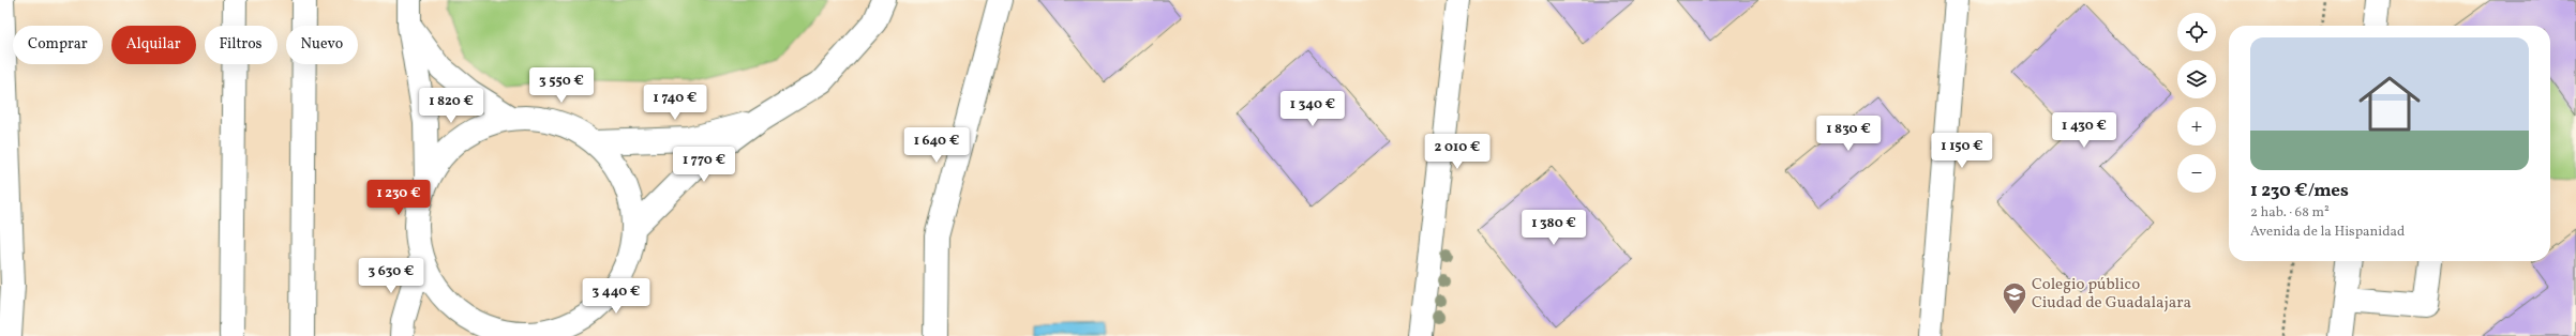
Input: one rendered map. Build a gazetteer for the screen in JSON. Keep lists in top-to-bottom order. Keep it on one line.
{"places":{"school or university":["Colegio público Ciudad de Guadalajara"]},"page":{"map_buttons":["+","−"],"chip":["Comprar","Alquilar","Filtros","Nuevo"],"list":[{"name":"1 230 €/mes","note":"2 hab. · 68 m² · Avenida de la Hispanidad"}],"price":["3 550 €","1 740 €","1 820 €","1 340 €","1 430 €","1 830 €","1 640 €","1 150 €","2 010 €","1 770 €","1 230 €","1 380 €","3 630 €","3 440 €"]}}
